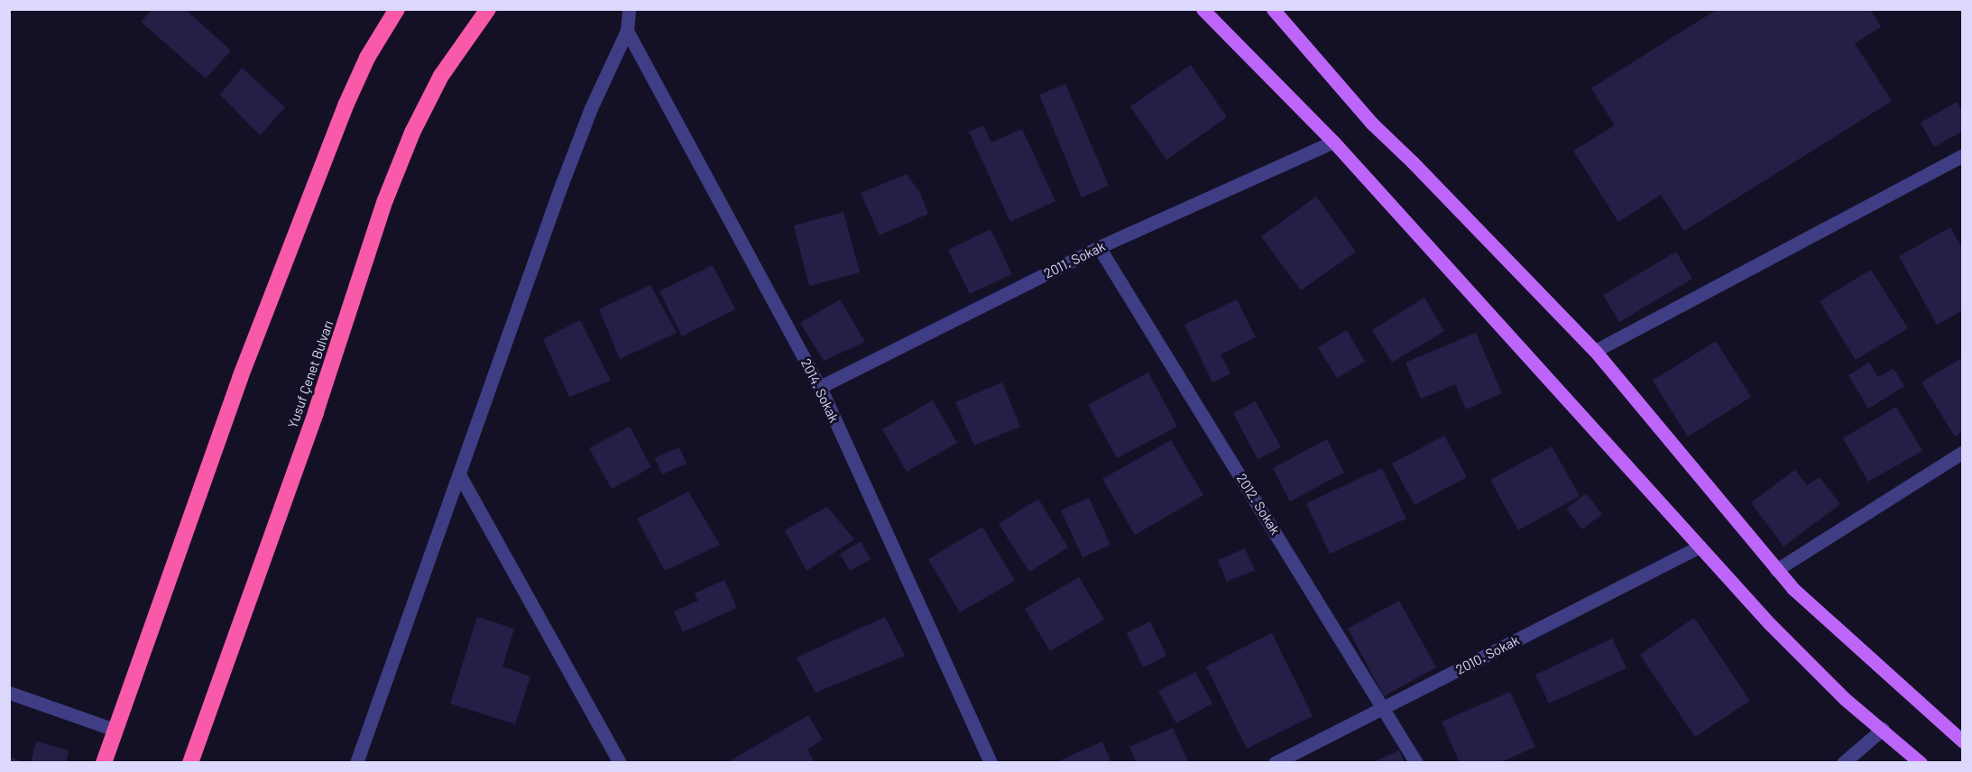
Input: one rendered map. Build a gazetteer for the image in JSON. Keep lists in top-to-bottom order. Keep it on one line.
{"streets":{"highway":["Yusuf Çenet Bulvarı"],"street":["2011. Sokak","2014. Sokak","2012. Sokak","2010. Sokak"]},"crossings":[["2011. Sokak","2014. Sokak"],["2011. Sokak","2012. Sokak"],["2012. Sokak","2010. Sokak"]]}
